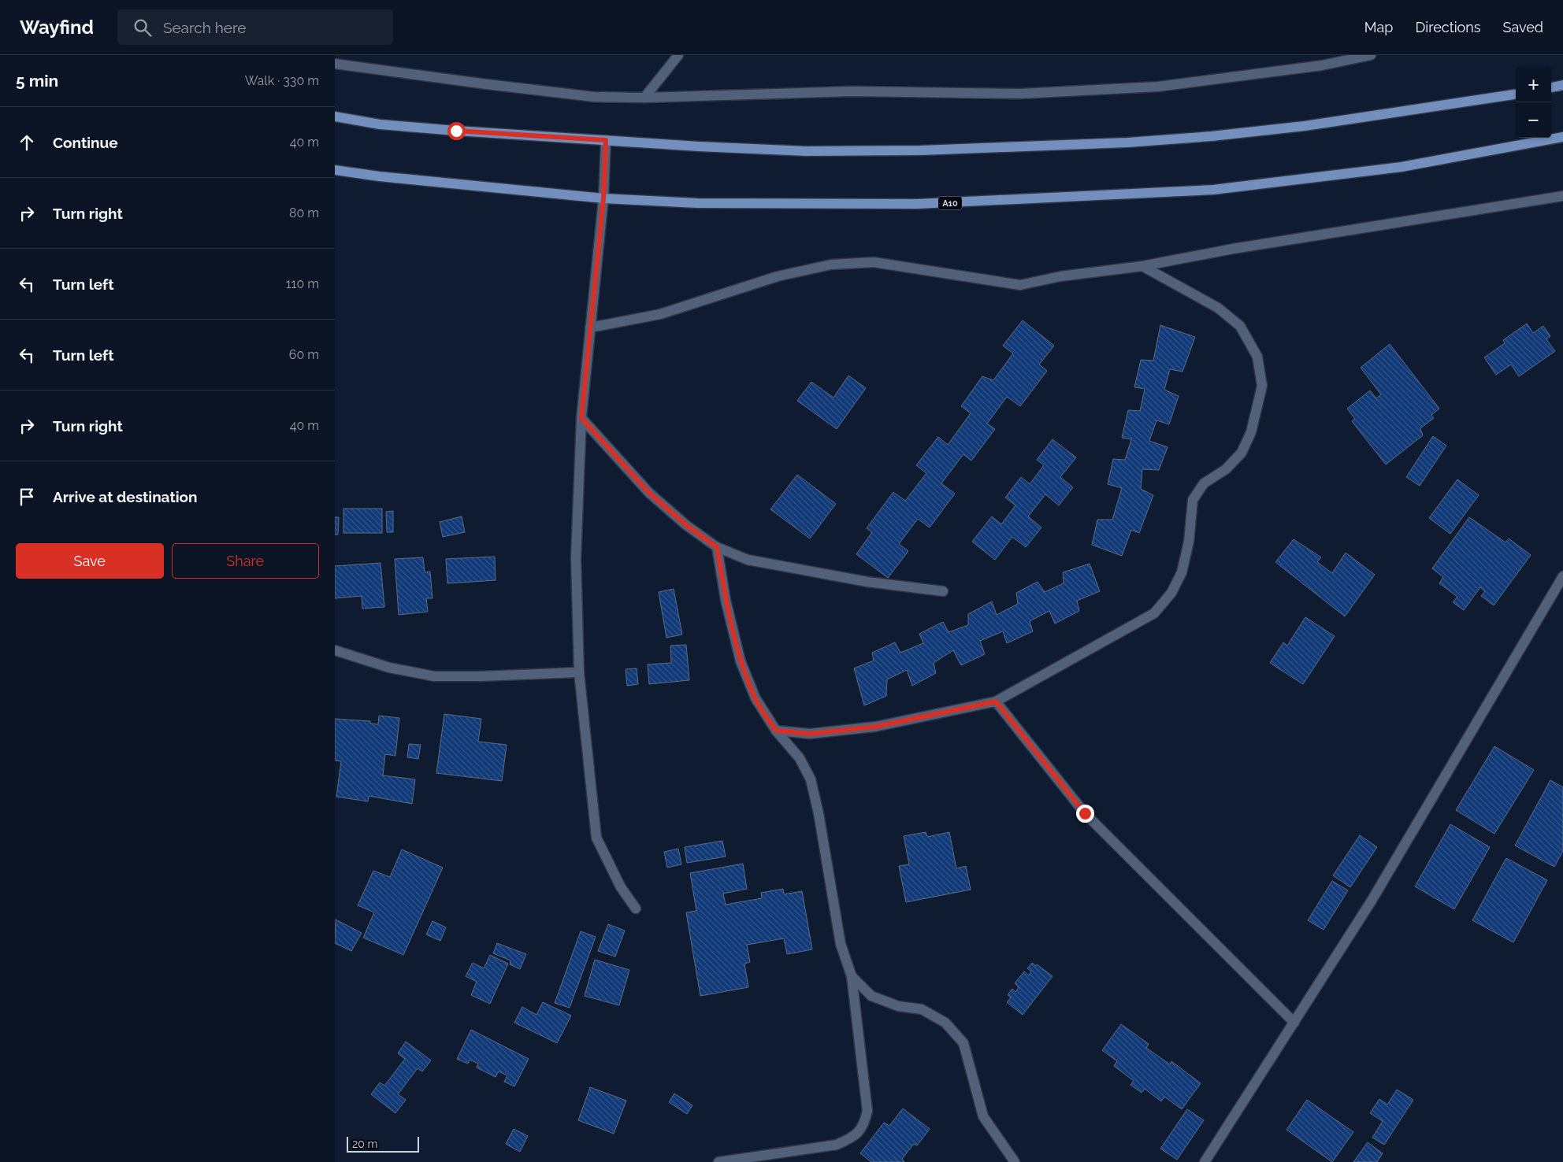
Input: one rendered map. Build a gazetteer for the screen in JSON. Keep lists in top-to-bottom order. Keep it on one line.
{"streets":{"main road":["A10"]},"scale_bar":"20 m","page":{"header":"Wayfind","search":"Search here","nav":["Map","Directions","Saved"],"heading":["5 min","Walk · 330 m"],"map_buttons":["+","−"],"list":[["Continue","40 m"],["Turn right","80 m"],["Turn left","110 m"],["Turn left","60 m"],["Turn right","40 m"],"Arrive at destination"],"buttons":["Save","Share"],"scale":"20 m"}}
